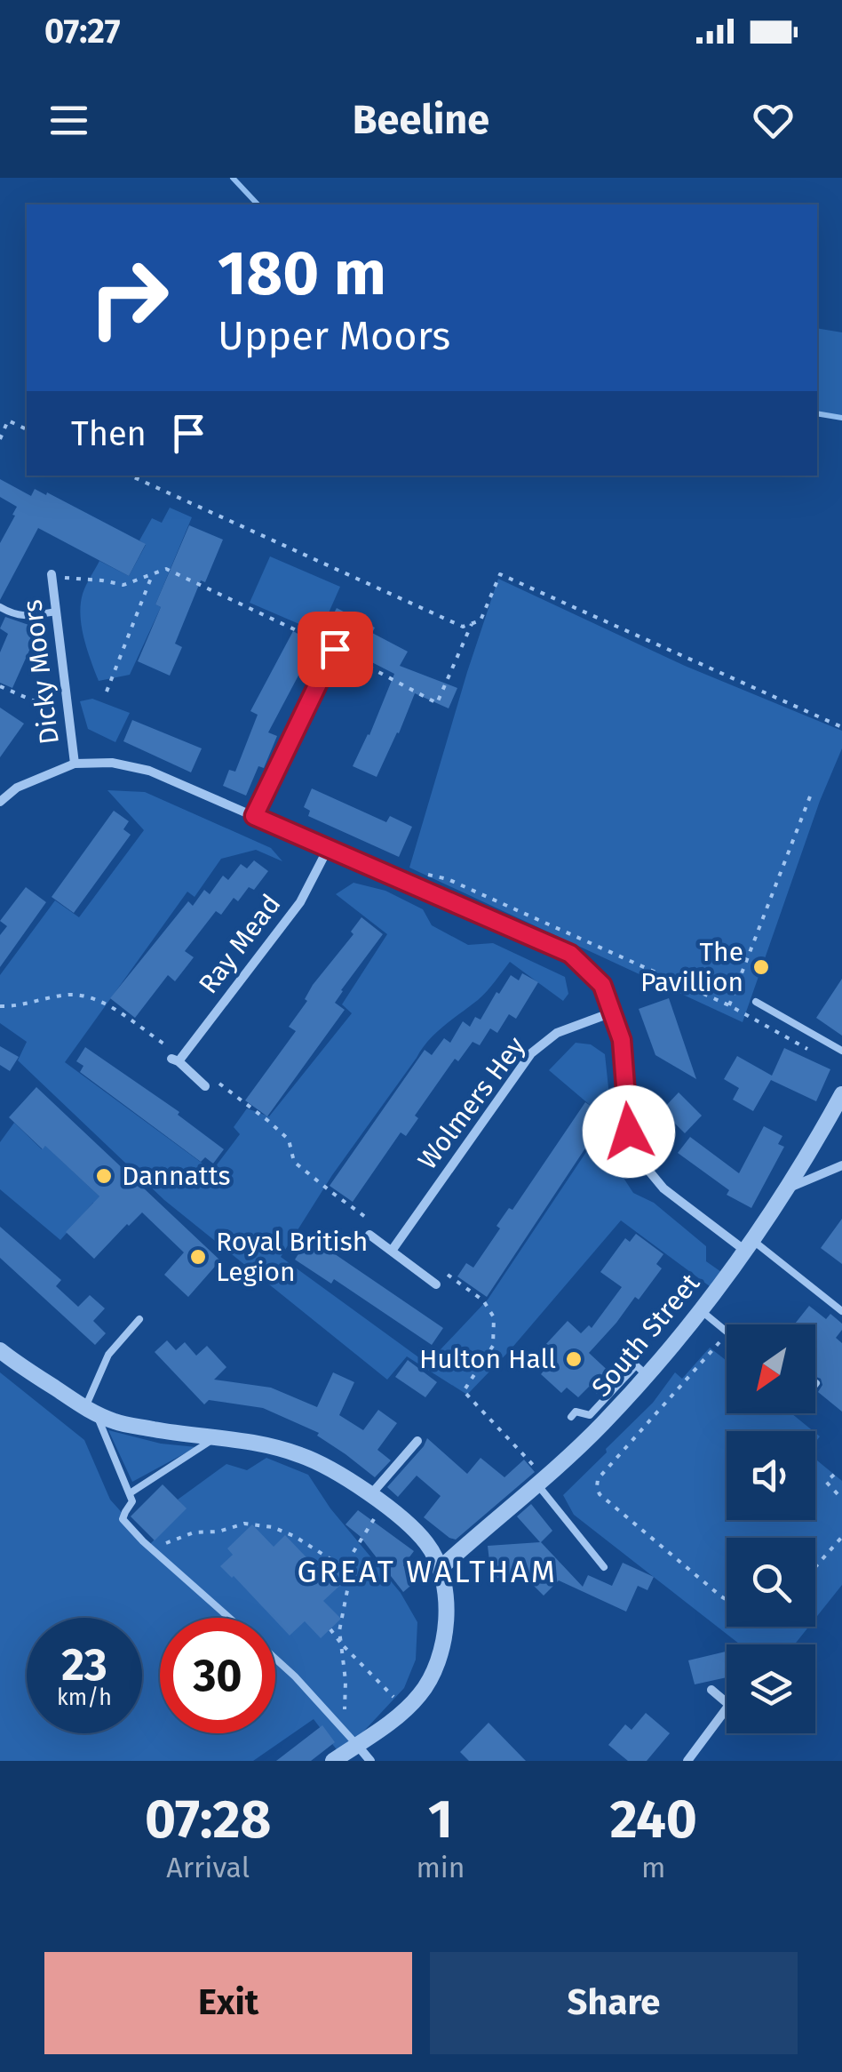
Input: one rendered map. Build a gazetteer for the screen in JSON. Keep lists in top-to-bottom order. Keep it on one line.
{"streets":{"street":["Dicky Moors","Ray Mead","Wolmers Hey","South Street"]},"districts":["GREAT WALTHAM"],"places":["The Pavillion","Dannatts","Royal British Legion","Hulton Hall"],"north":"bottom left","page":{"status":"07:27","header":"Beeline","turn":["180 m","Upper Moors"],"then":"Then","speed":"23 km/h","limit":"30","eta":["07:28","Arrival","1","min","240","m"],"buttons":["Exit","Share"]}}
